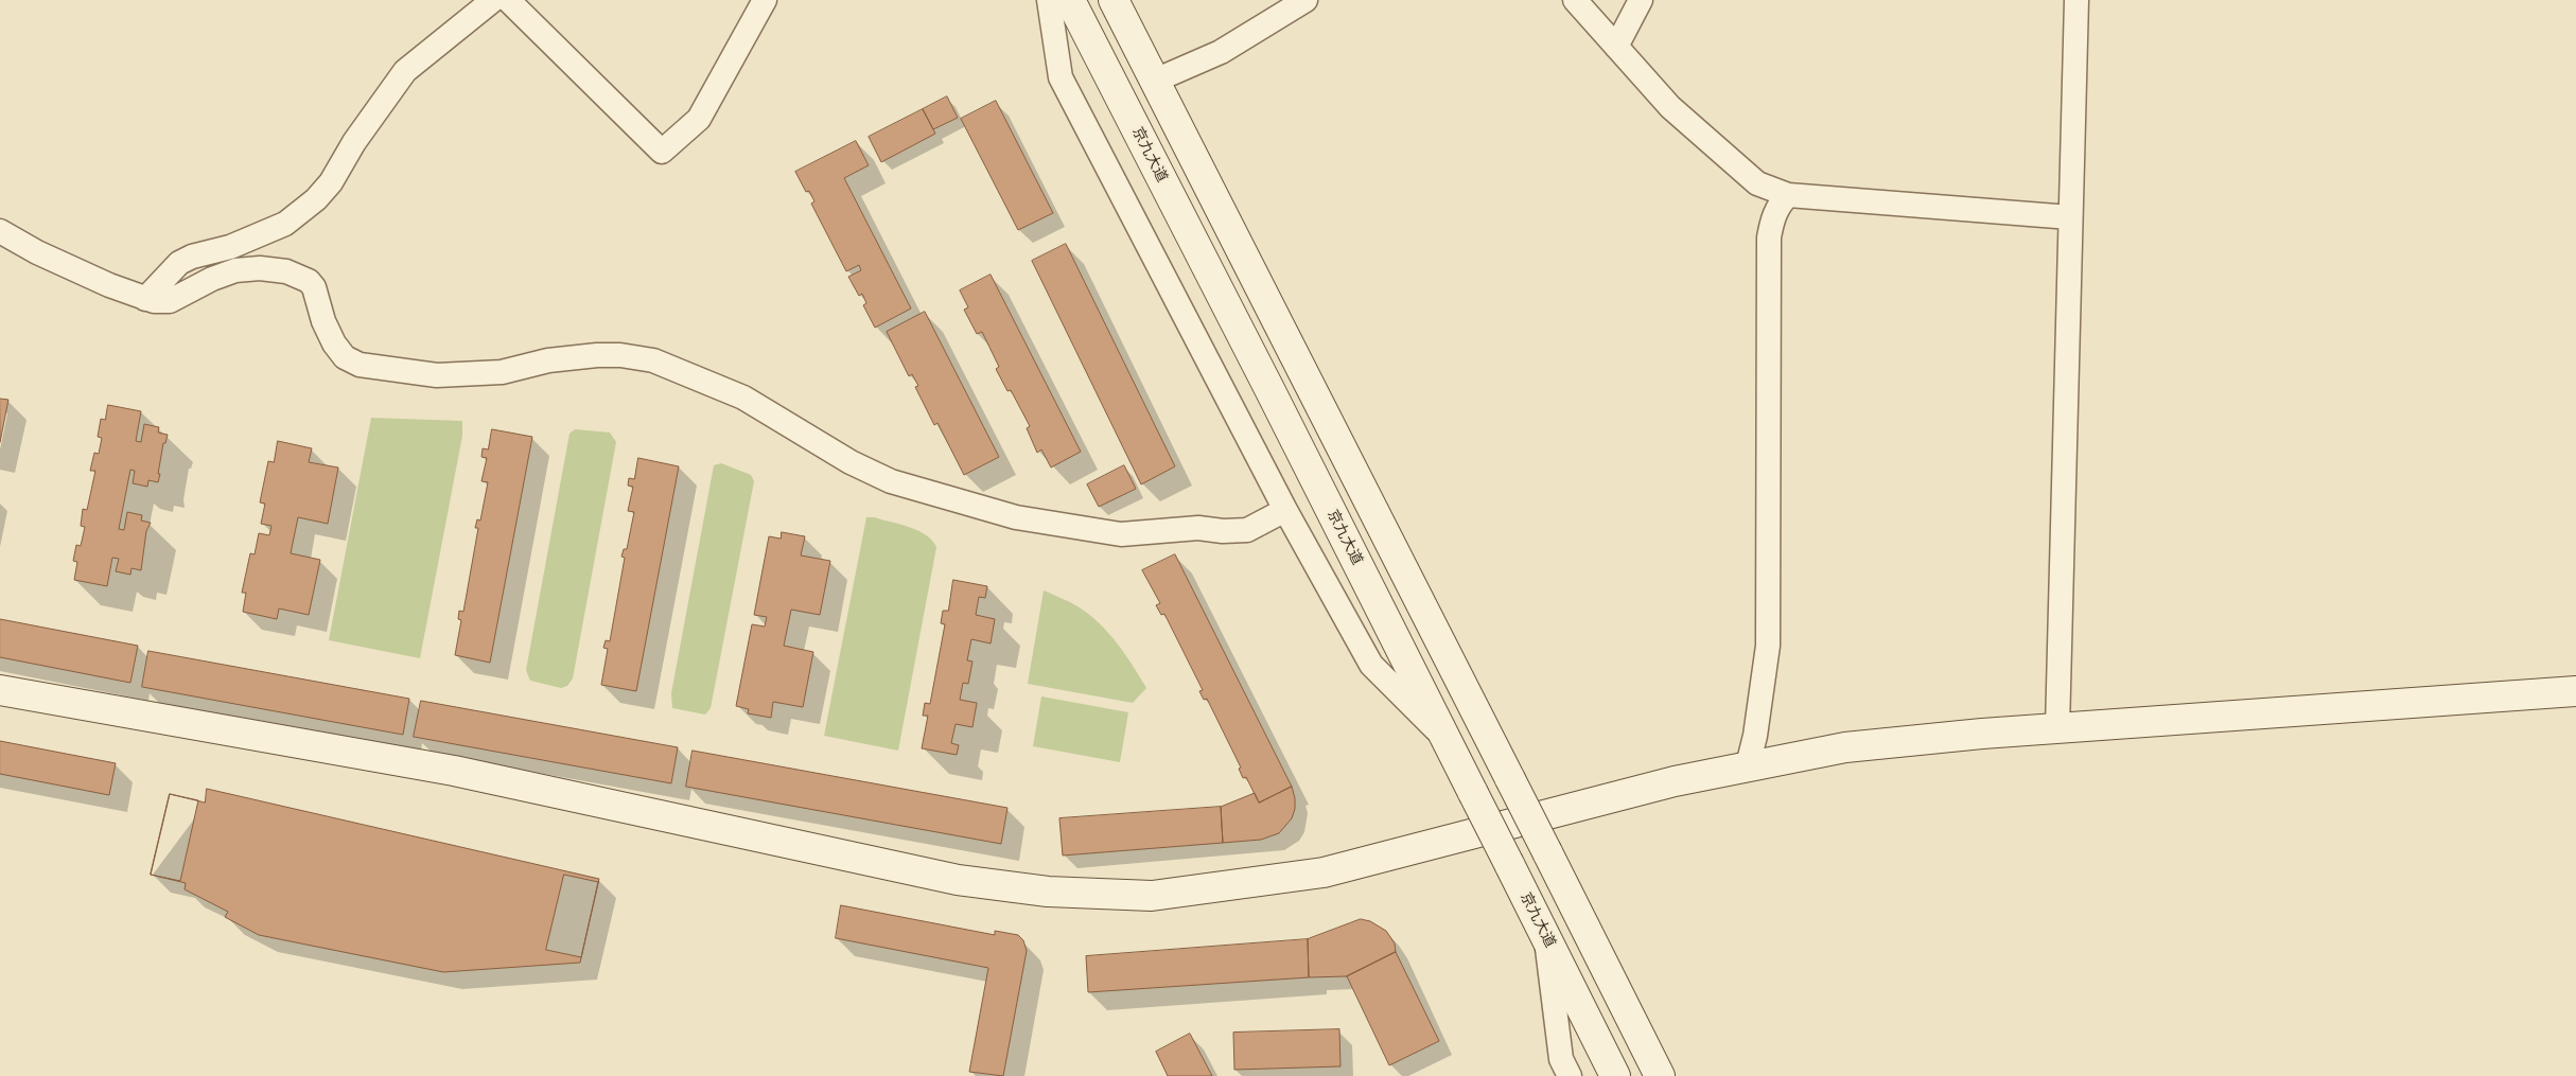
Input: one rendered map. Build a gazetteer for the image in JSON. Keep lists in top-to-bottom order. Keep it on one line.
{"streets":{"street":["京九大道"]}}
